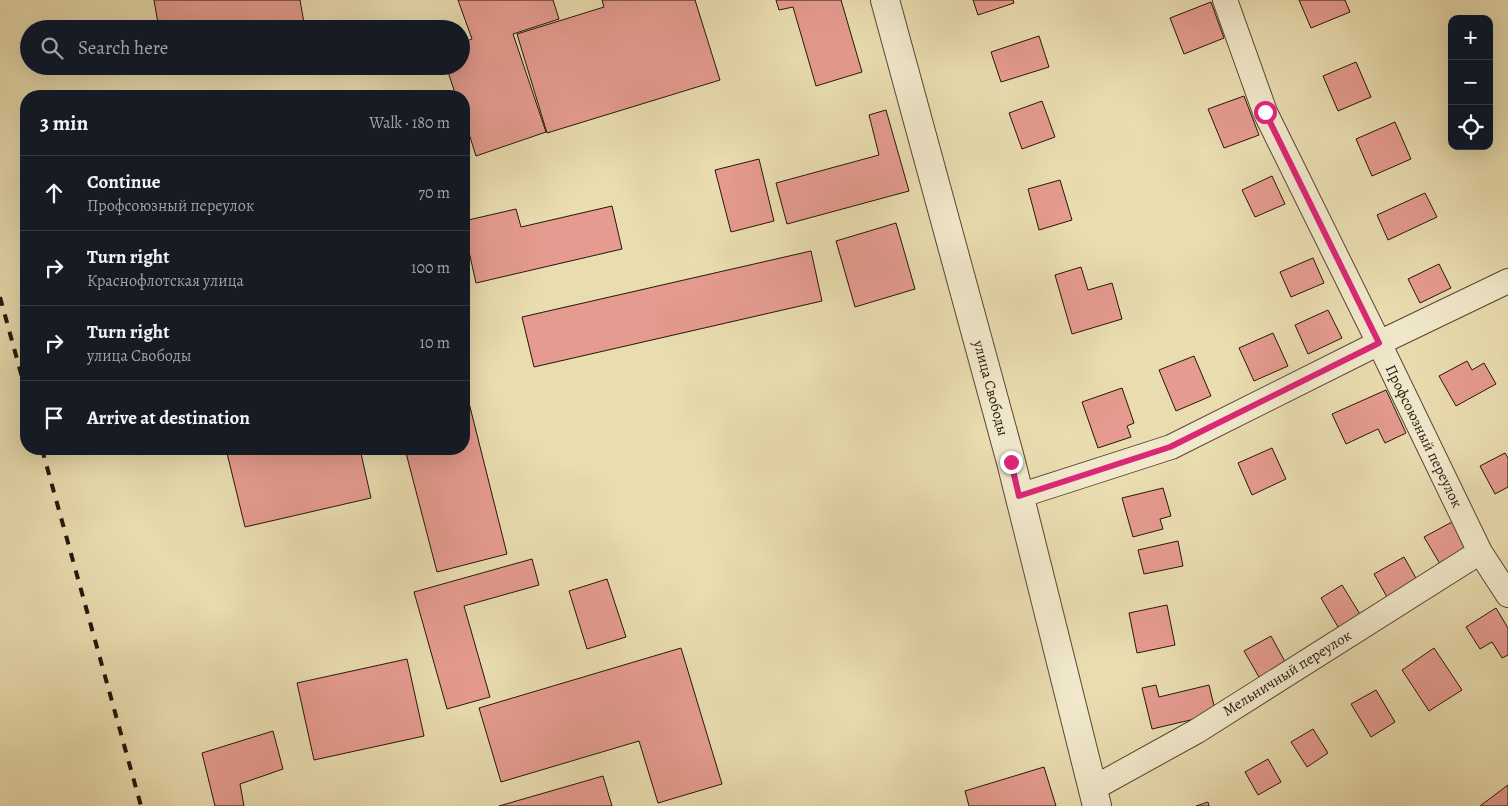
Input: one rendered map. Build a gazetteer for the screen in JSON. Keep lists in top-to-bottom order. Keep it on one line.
{"streets":{"street":["улица Свободы","Профсоюзный переулок","Мельничный переулок"]},"crossings":[["улица Свободы","Мельничный переулок"],["Профсоюзный переулок","Мельничный переулок"]],"page":{"map_buttons":["+","−"],"search":"Search here","heading":["3 min","Walk · 180 m"],"list":[["Continue","Профсоюзный переулок","70 m"],["Turn right","Краснофлотская улица","100 m"],["Turn right","улица Свободы","10 m"],"Arrive at destination"]}}
